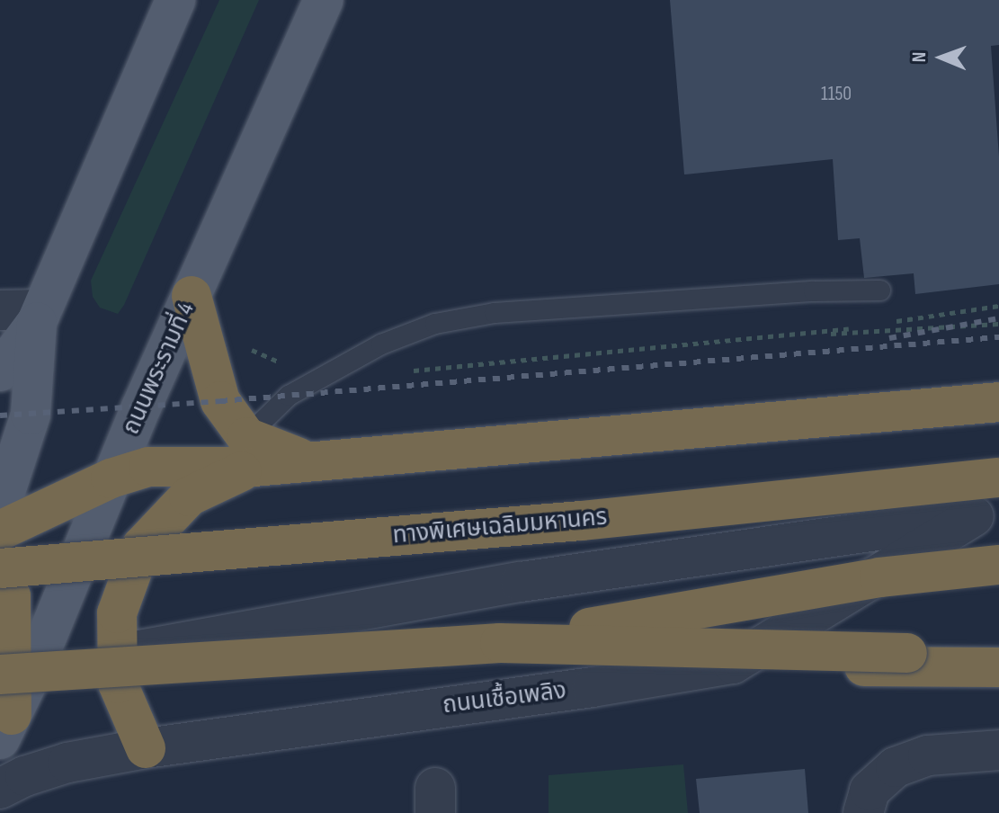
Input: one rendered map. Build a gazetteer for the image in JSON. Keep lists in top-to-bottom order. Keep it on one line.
{"streets":{"highway":["ทางพิเศษเฉลิมมหานคร"],"main road":["ถนนพระรามที่ 4"],"street":["ถนนเชื้อเพลิง"]},"crossings":[["ถนนพระรามที่ 4","ถนนเชื้อเพลิง"]],"house_numbers":["1150"],"north":"left"}
